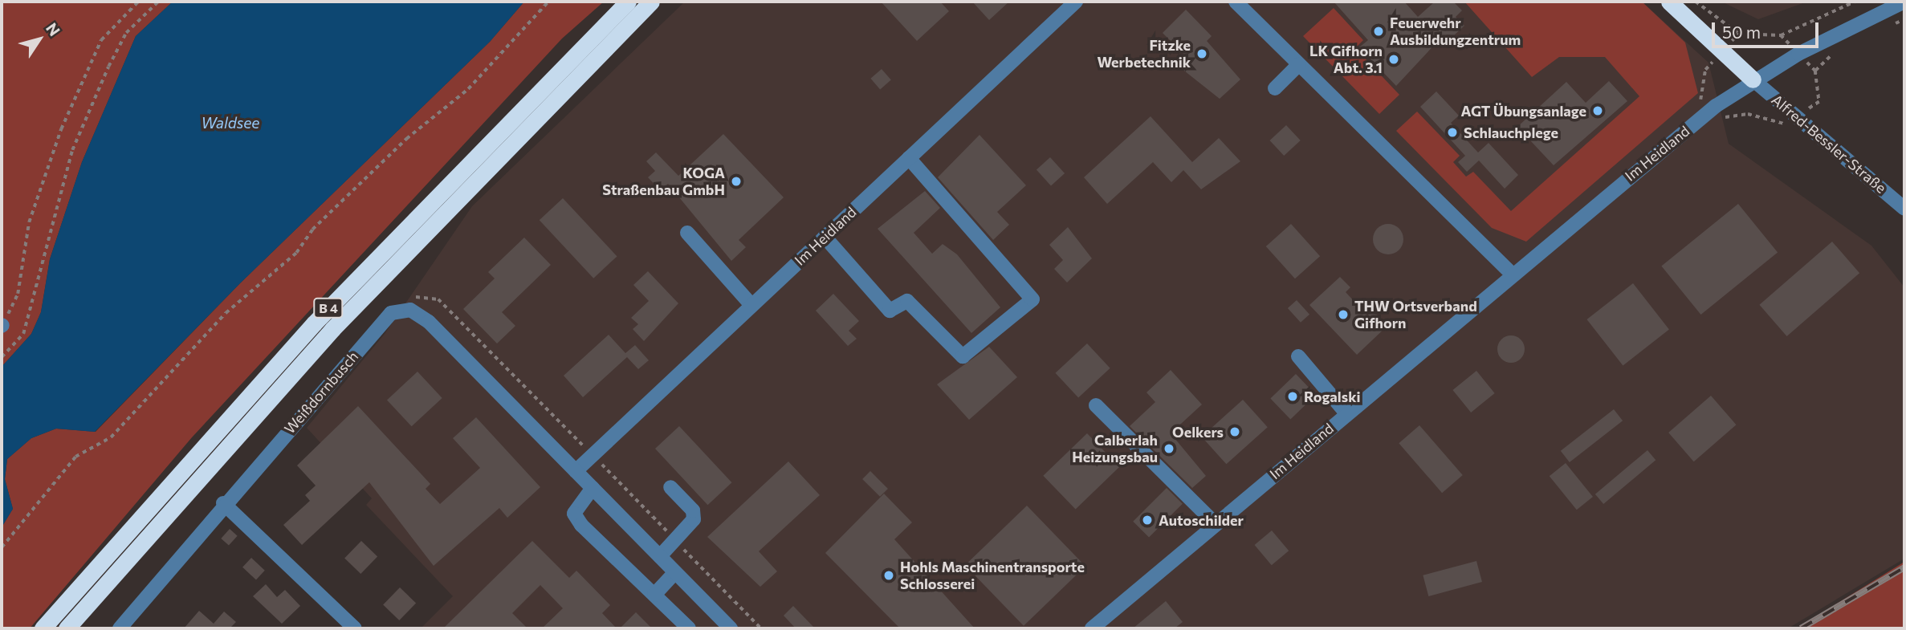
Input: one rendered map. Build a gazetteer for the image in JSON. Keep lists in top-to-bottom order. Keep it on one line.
{"streets":{"highway":["B 4"],"street":["Alfred-Bessler-Straße","Im Heidland","Weißdornbusch"]},"crossings":[["Alfred-Bessler-Straße","Im Heidland"],["Im Heidland","Weißdornbusch"]],"water":["Waldsee"],"places":["Feuerwehr Ausbildungzentrum","Fitzke Werbetechnik","LK Gifhorn Abt. 3.1","AGT Übungsanlage","Schlauchplege","KOGA Straßenbau GmbH","THW Ortsverband Gifhorn","Rogalski","Oelkers","Calberlah Heizungsbau","Autoschilder","Hohls Maschinentransporte Schlosserei"],"scale_bar":"50 m","north":"top right"}
